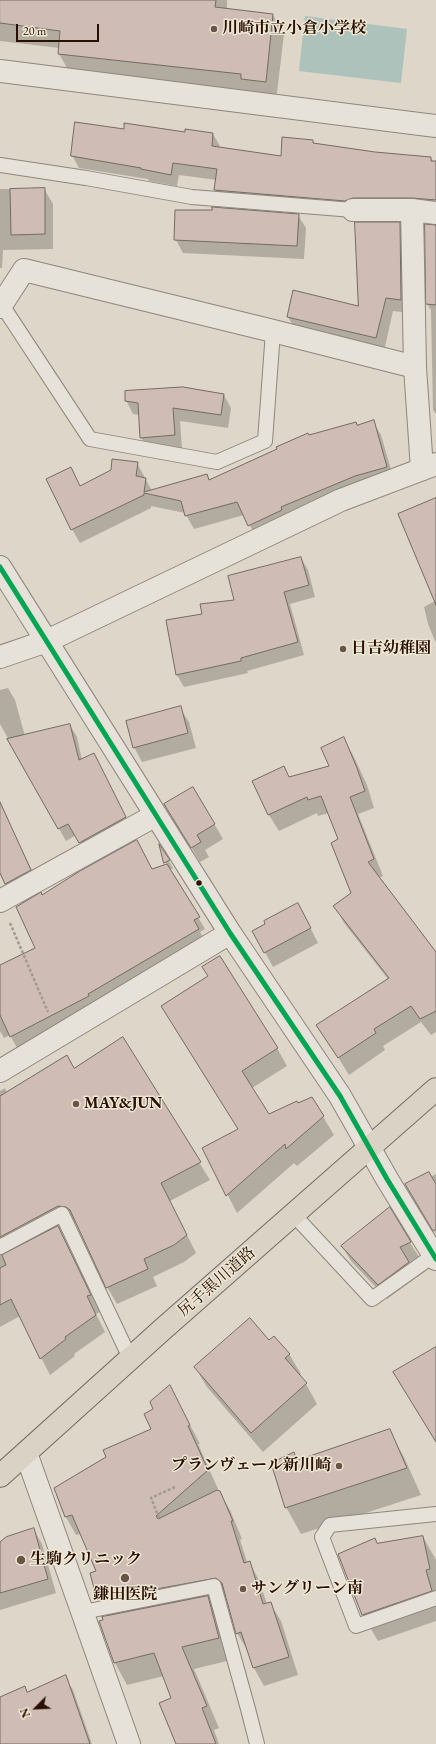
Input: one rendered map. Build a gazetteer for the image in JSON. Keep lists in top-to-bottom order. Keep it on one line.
{"streets":{"main road":["尻手黒川道路"]},"places":["川崎市立小倉小学校","日吉幼稚園","MAY&JUN","プランヴェール新川崎","生駒クリニック","鎌田医院","サングリーン南"],"scale_bar":"20 m","north":"bottom left"}
